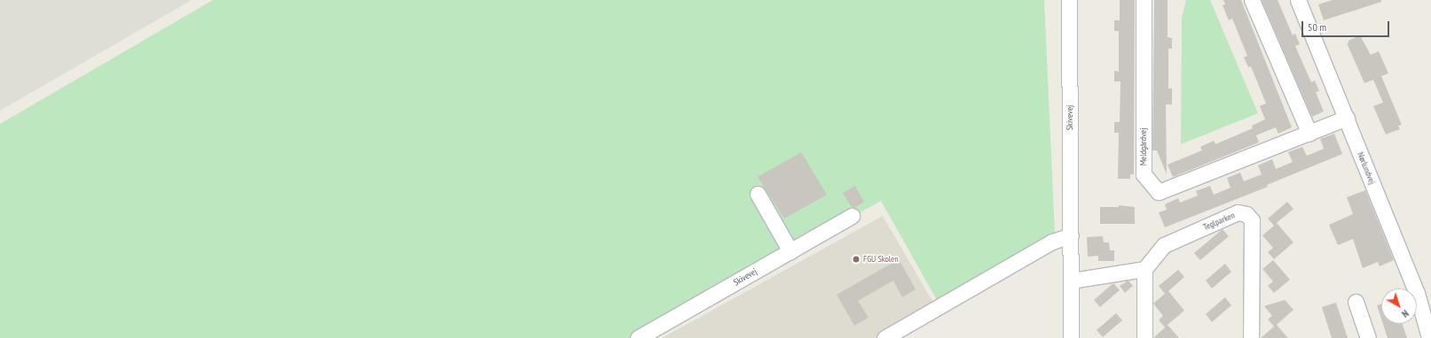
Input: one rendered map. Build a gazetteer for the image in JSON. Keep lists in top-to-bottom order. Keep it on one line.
{"streets":{"street":["Skivevej","Meldgårdvej","Nørlundvej","Teglparken"]},"crossings":[["Meldgårdvej","Nørlundvej"]],"places":["FGU Skolen"],"scale_bar":"50 m","north":"bottom right"}
